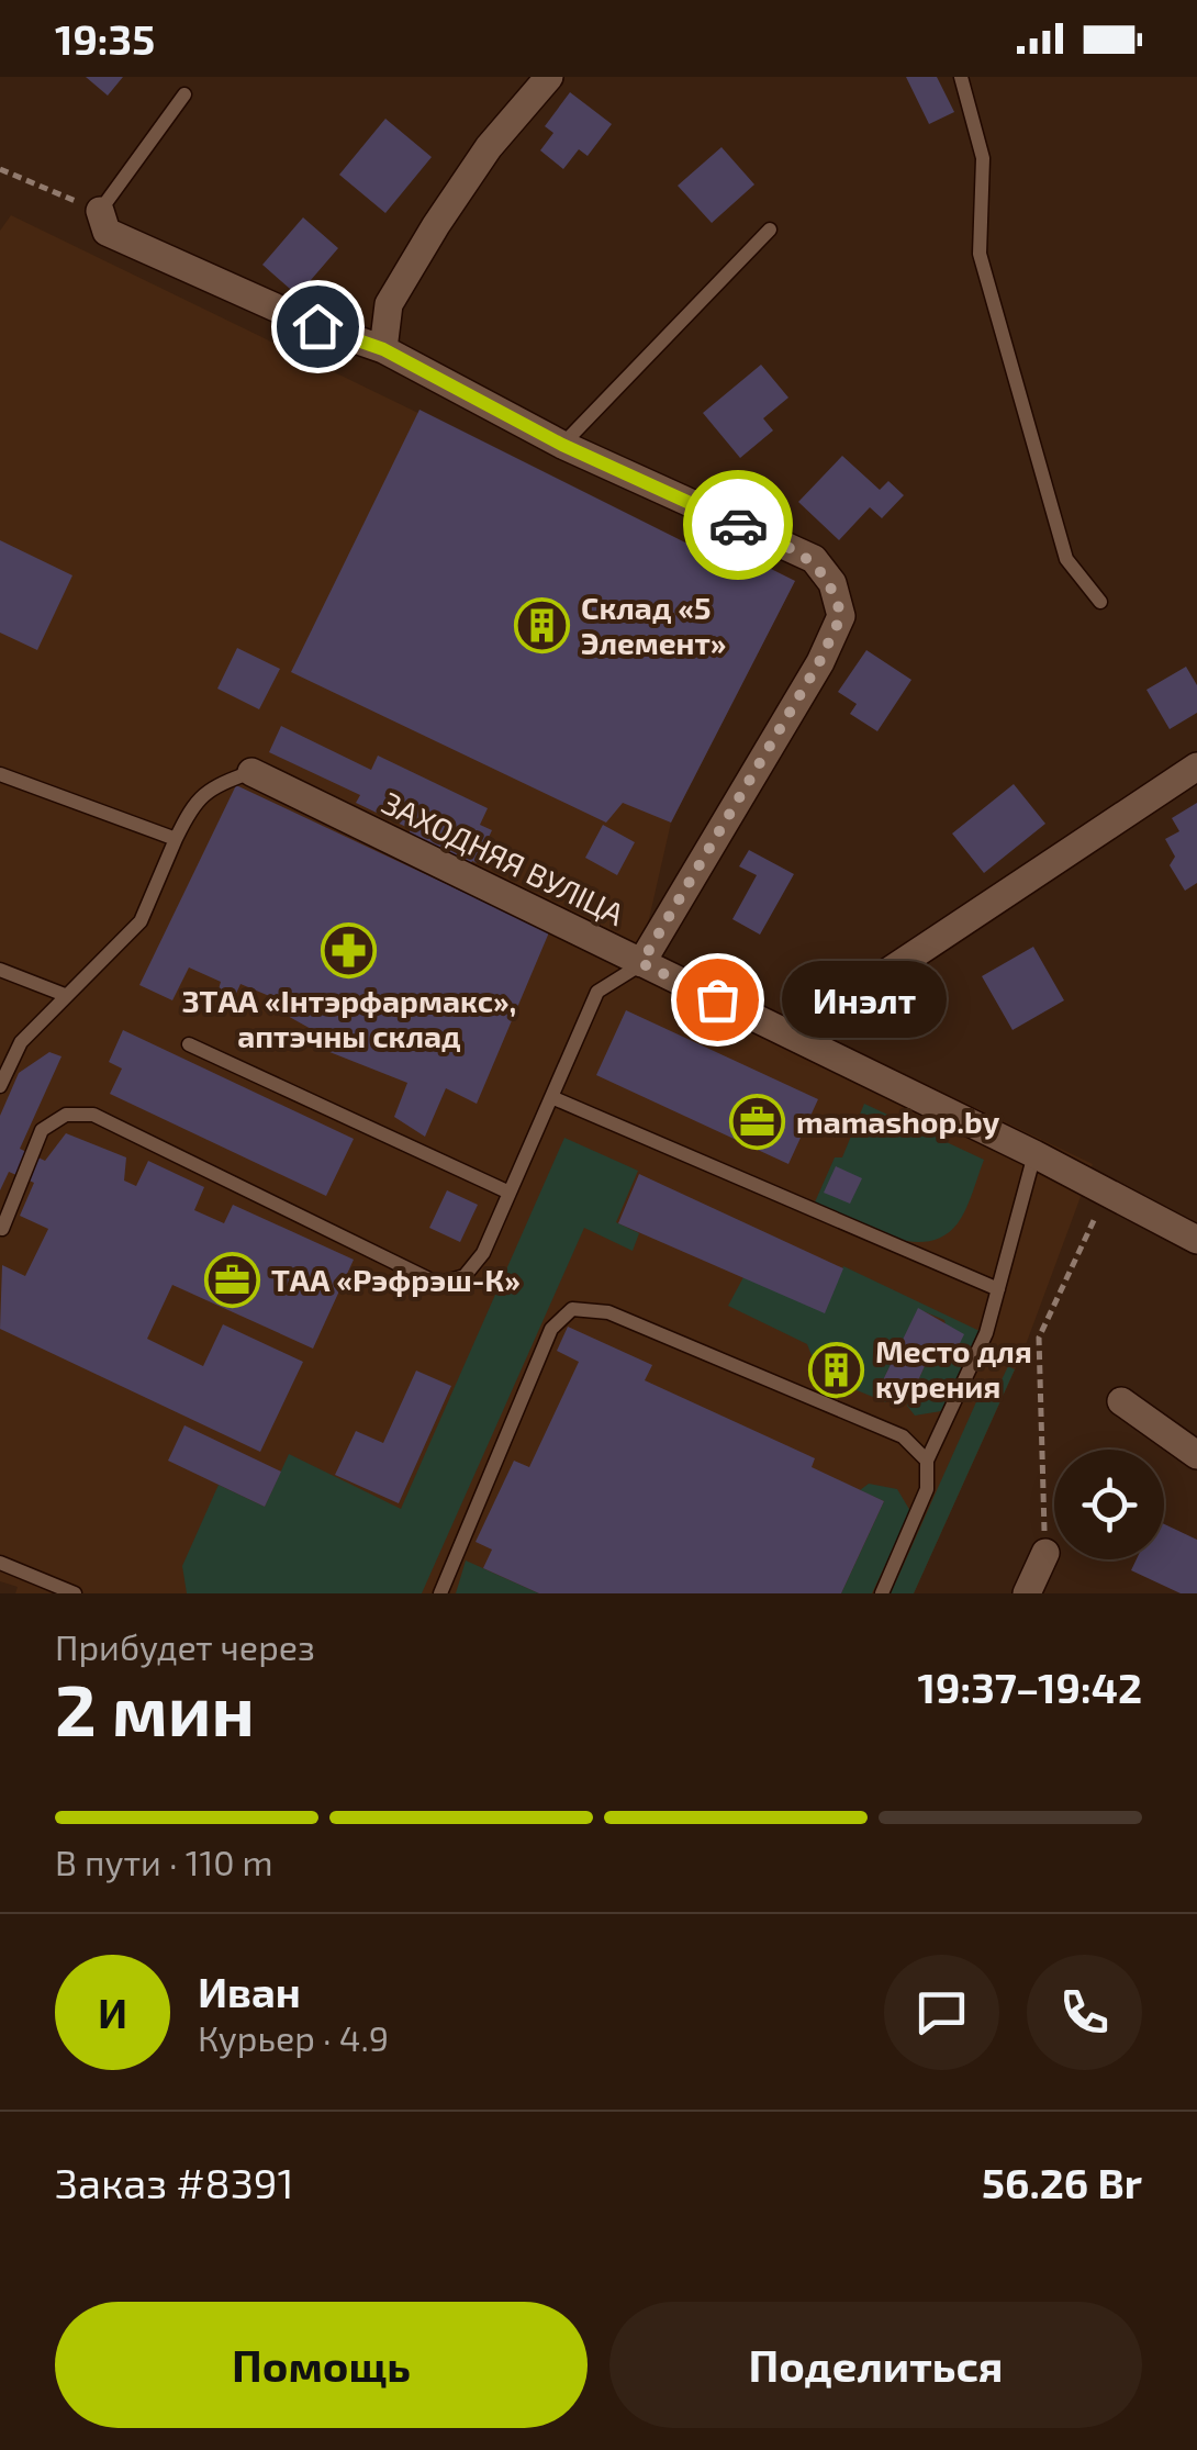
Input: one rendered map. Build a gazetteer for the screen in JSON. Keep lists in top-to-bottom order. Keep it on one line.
{"streets":{"street":["ЗАХОДНЯЯ ВУЛІЦА"]},"places":{"building":["Склад «5 Элемент»","Место для курения"],"pharmacy":["ЗТАА «Інтэрфармакс», аптэчны склад"],"other":["Инэлт"],"office":["mamashop.by","ТАА «Рэфрэш-К»"]},"page":{"status":"19:35","bubble":"Инэлт","heading":["2 мин","Прибудет через","19:37–19:42"],"panel":["Иван","Курьер · 4.9","Заказ #8391","56.26 Br"],"bar":"В пути · 110 m","round":"И","buttons":["Помощь","Поделиться"]}}
